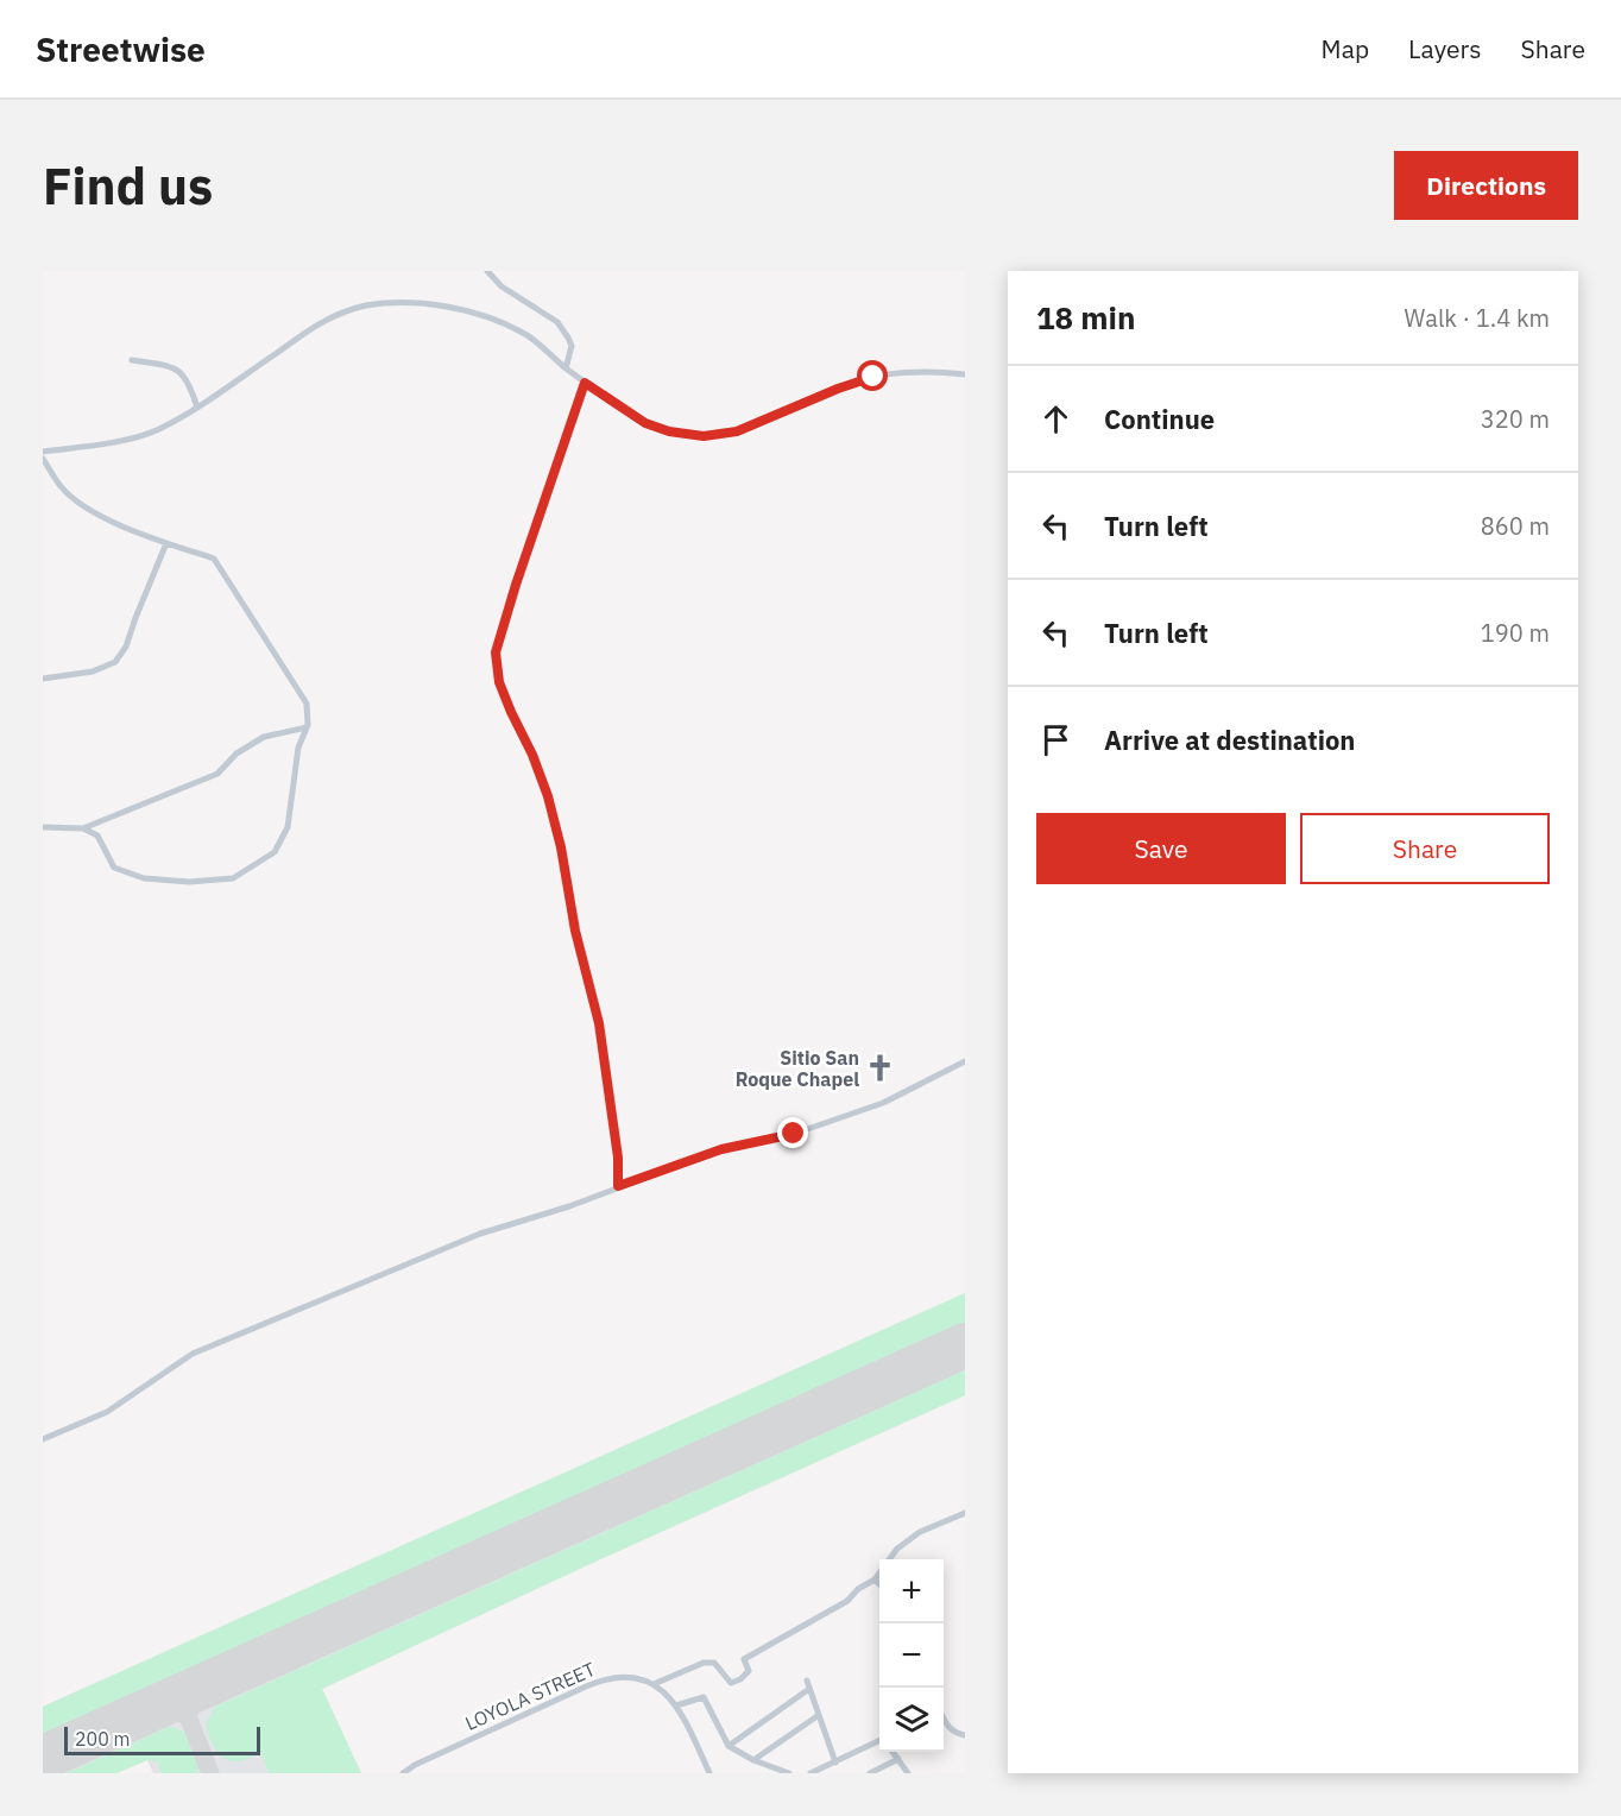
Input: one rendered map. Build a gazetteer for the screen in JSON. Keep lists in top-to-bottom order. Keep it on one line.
{"streets":{"street":["LOYOLA STREET"]},"places":{"church":["Sitio San Roque Chapel"]},"scale_bar":"200 m","page":{"header":"Streetwise","nav":["Map","Layers","Share"],"buttons":["Directions",["Save","Share"]],"title":"Find us","heading":["18 min","Walk · 1.4 km"],"list":[["Continue","320 m"],["Turn left","860 m"],["Turn left","190 m"],"Arrive at destination"],"map_buttons":["+","−"],"scale":"200 m"}}
